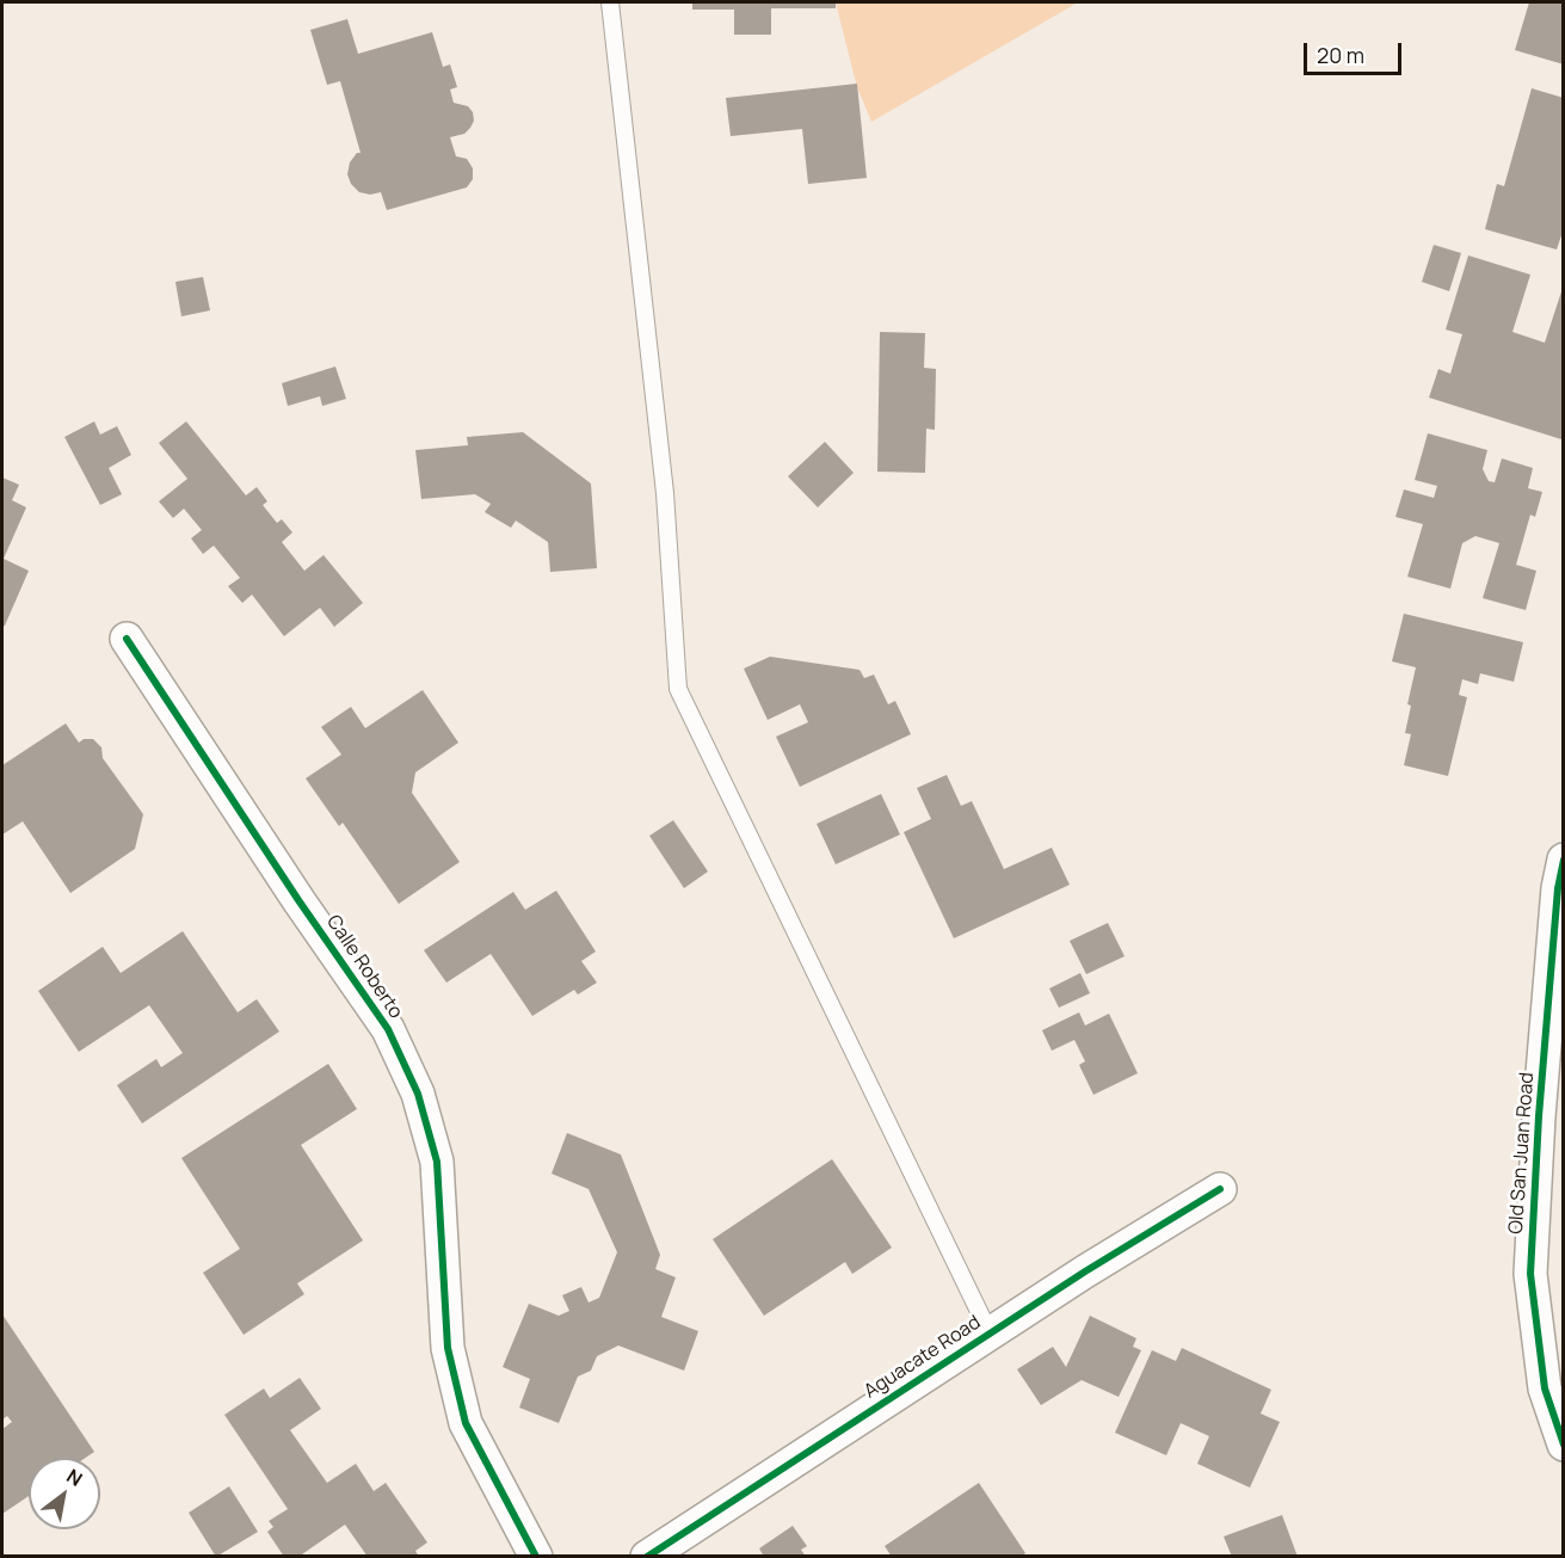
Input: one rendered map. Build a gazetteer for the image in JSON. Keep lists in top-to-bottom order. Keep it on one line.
{"streets":{"street":["Calle Roberto","Old San Juan Road","Aguacate Road"]},"scale_bar":"20 m","north":"top right"}
